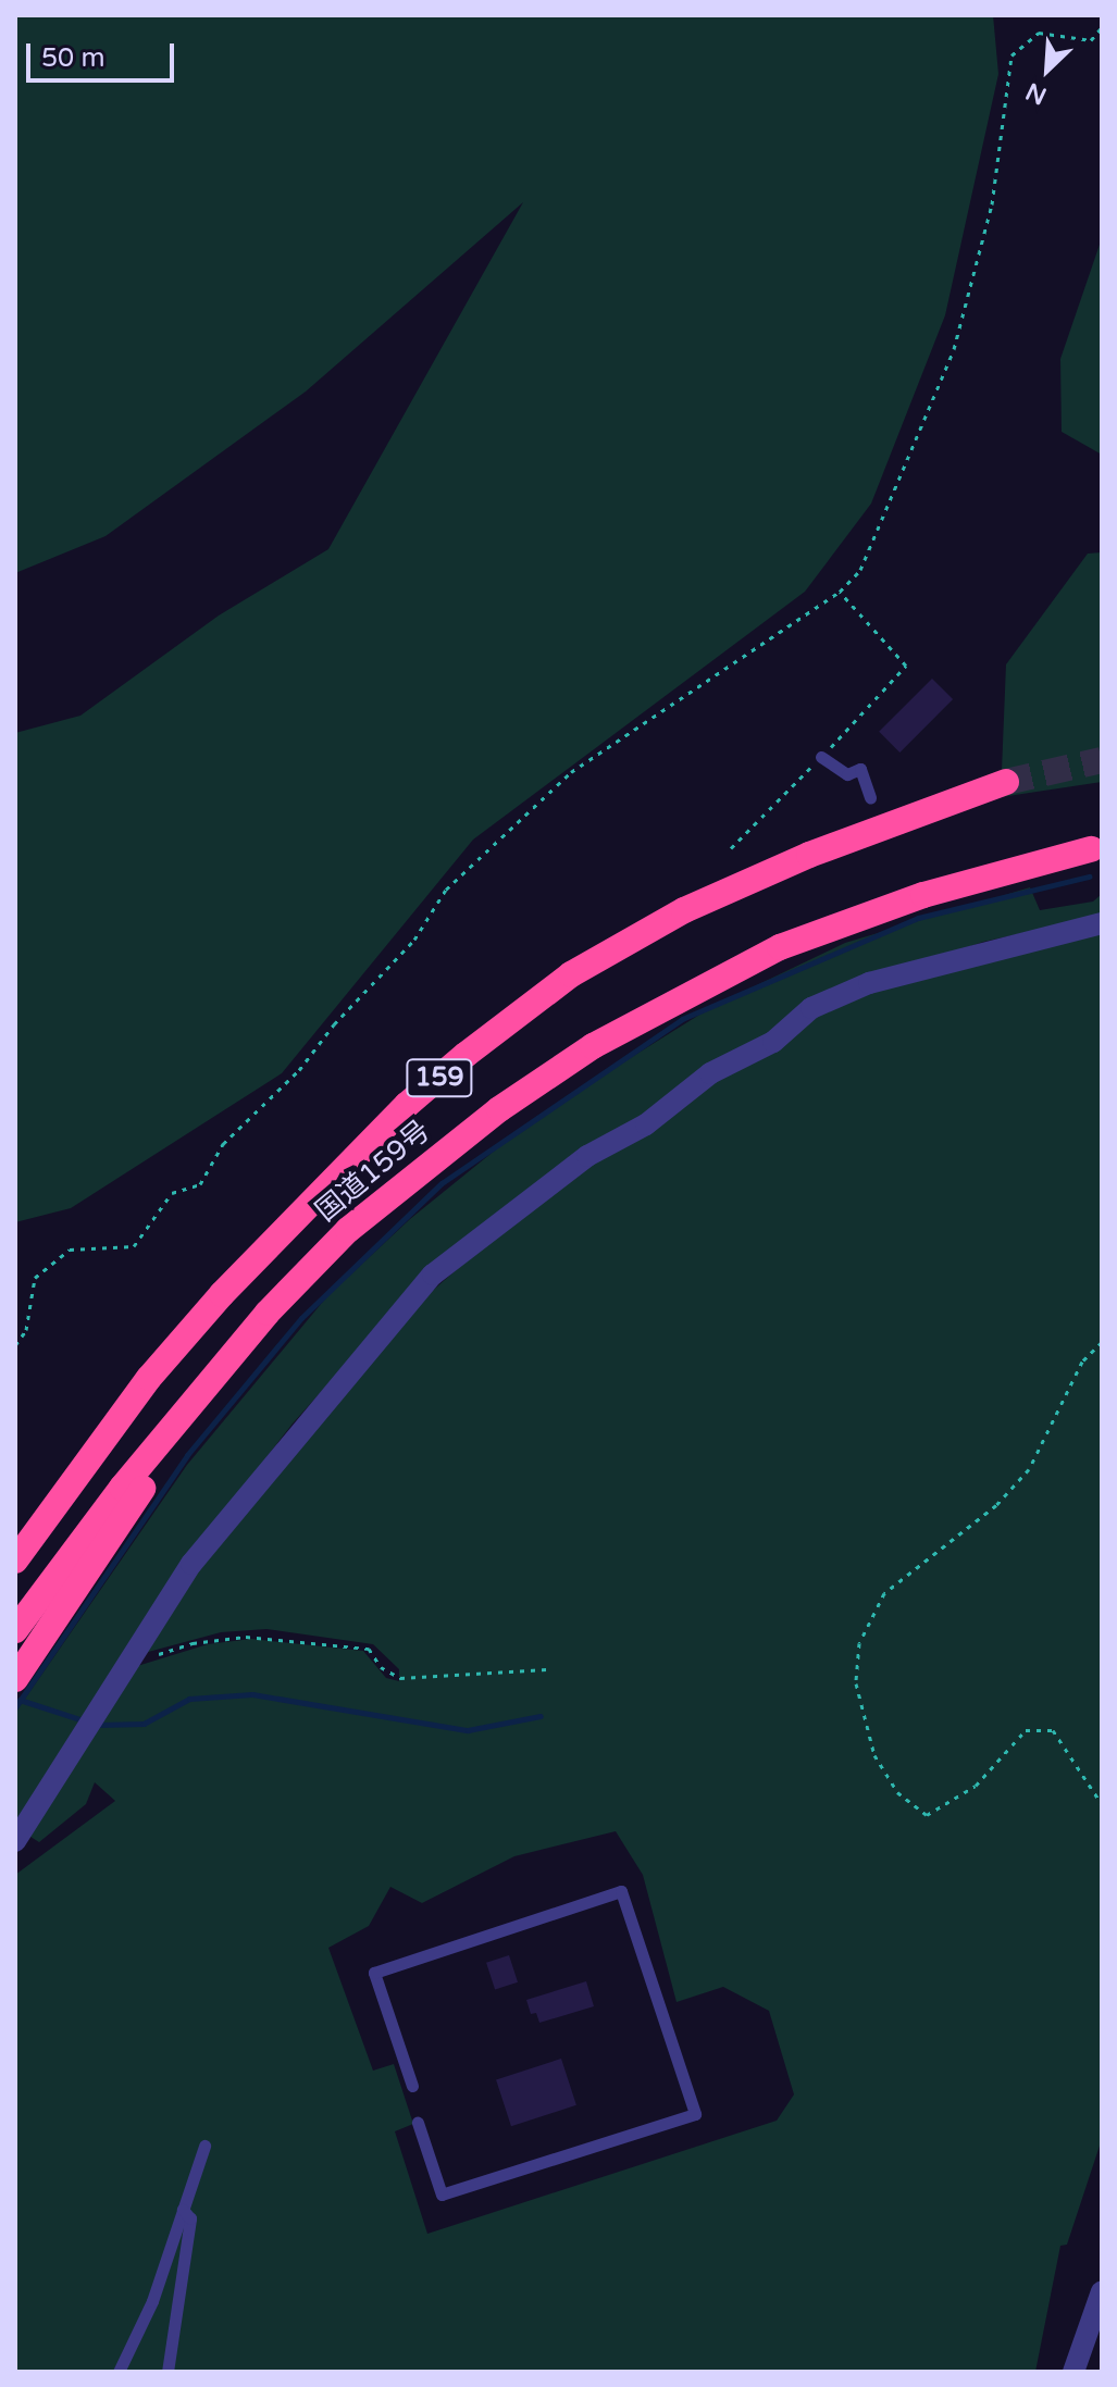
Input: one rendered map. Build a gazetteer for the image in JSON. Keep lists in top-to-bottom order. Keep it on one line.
{"streets":{"highway":["159","国道159号"]},"crossings":[["159","国道159号"]],"scale_bar":"50 m","north":"bottom left"}
